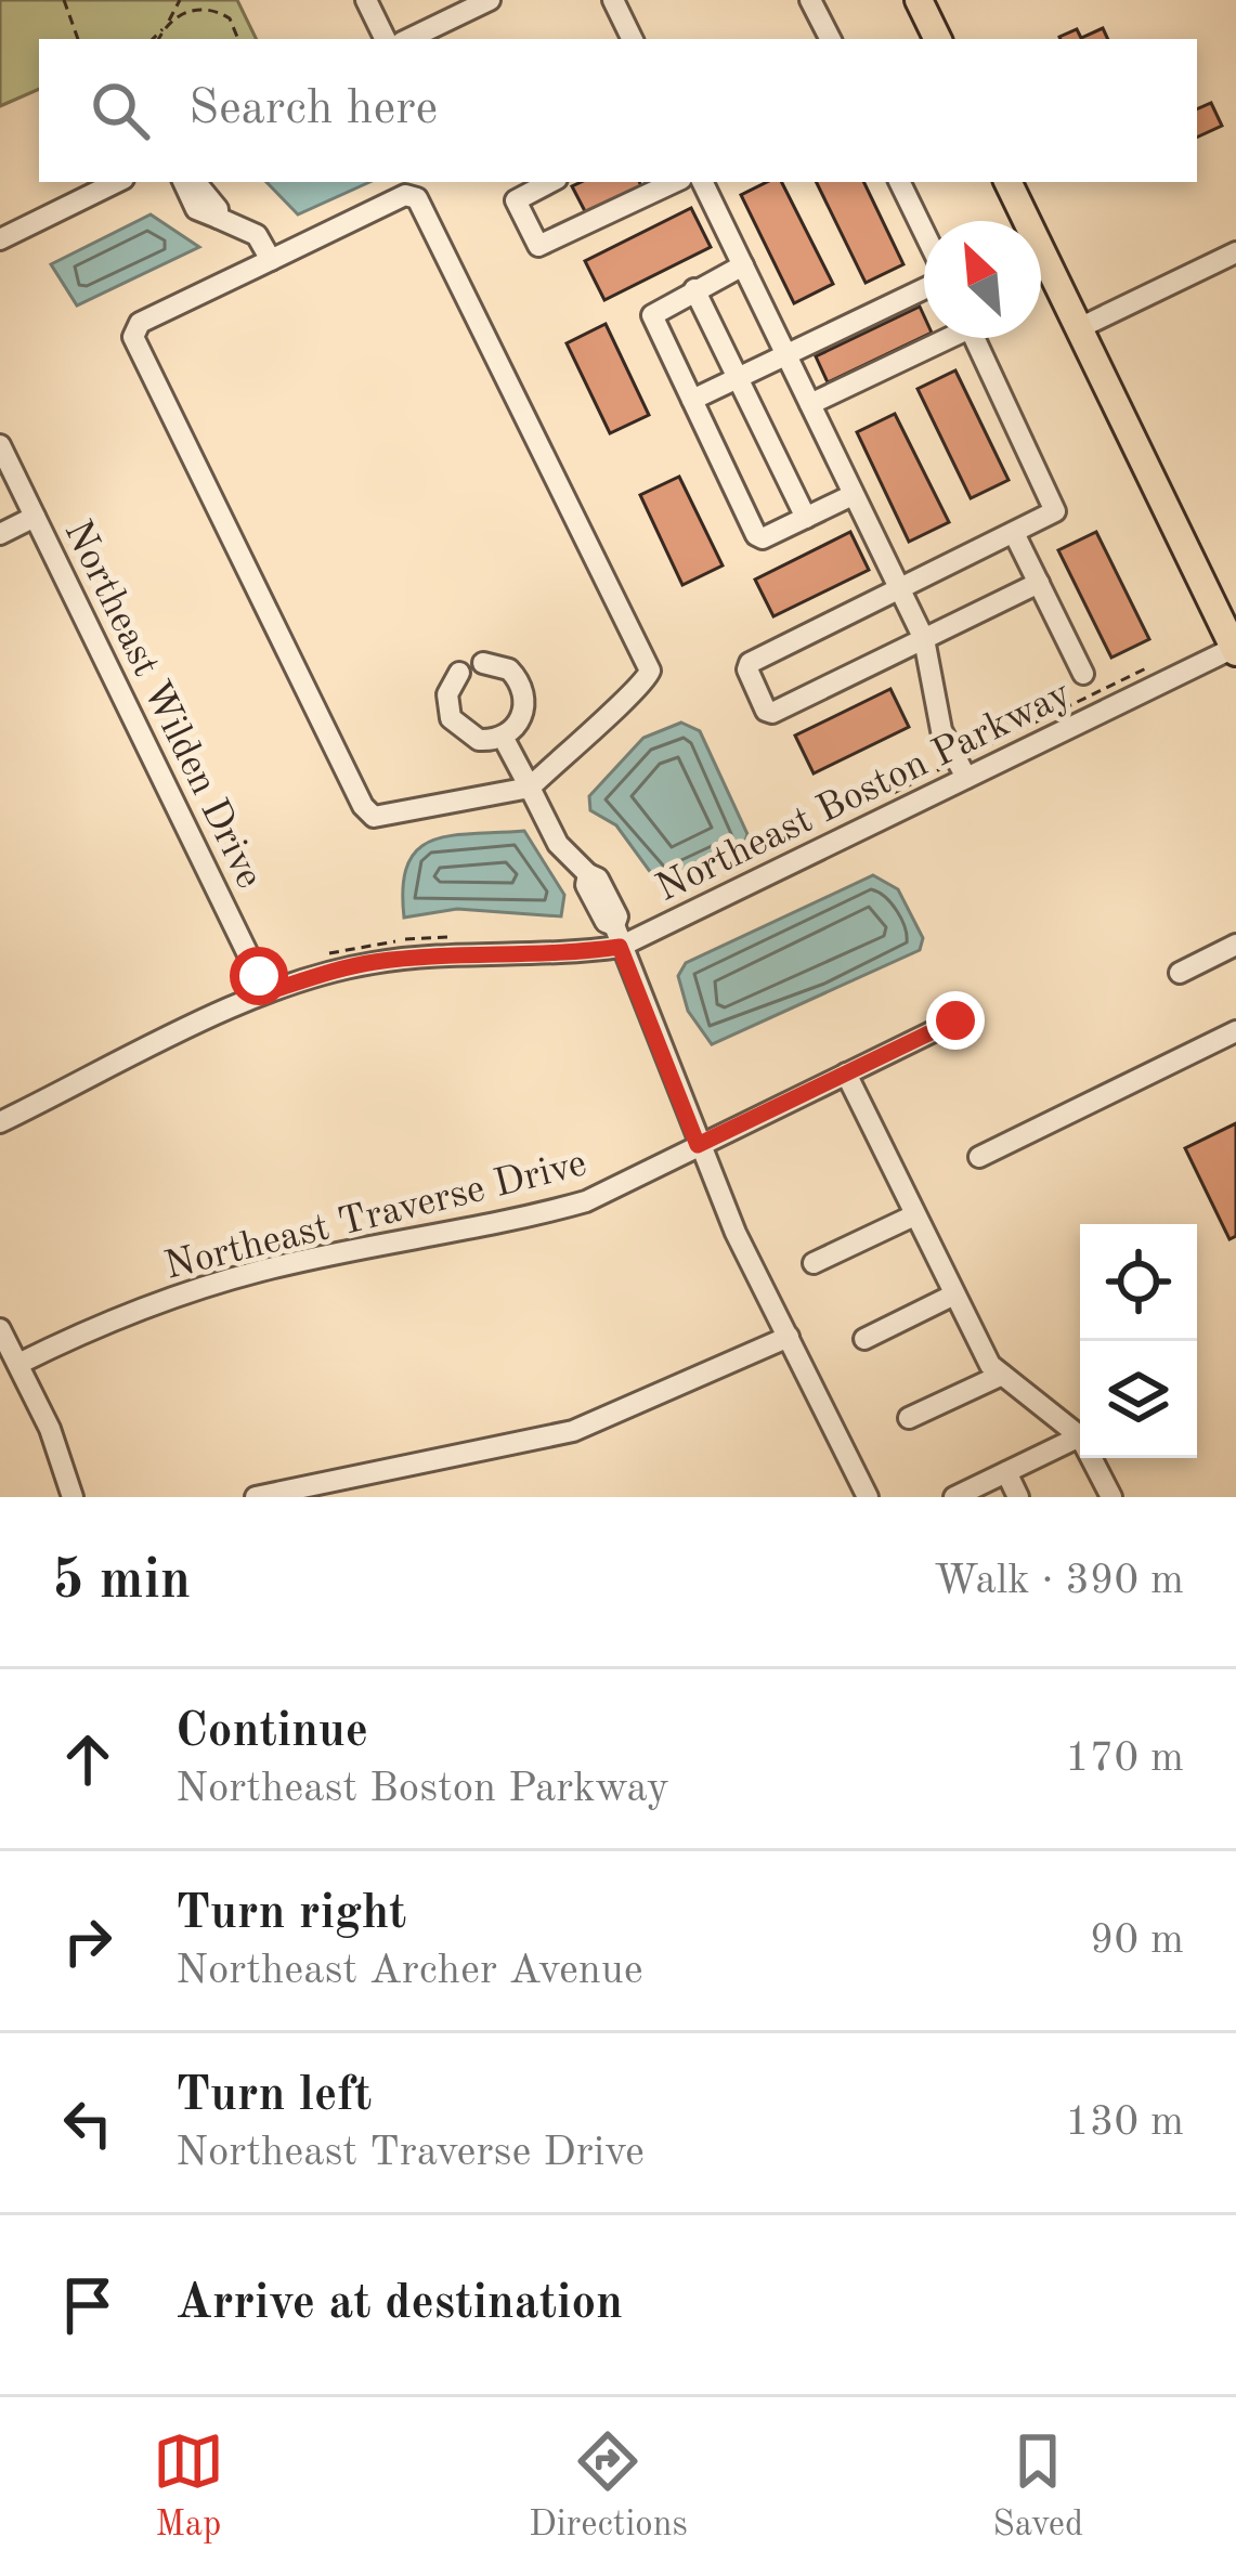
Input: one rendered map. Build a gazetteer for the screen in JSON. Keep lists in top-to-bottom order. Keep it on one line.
{"streets":{"street":["Northeast Wilden Drive","Northeast Boston Parkway","Northeast Traverse Drive"]},"crossings":[["Northeast Wilden Drive","Northeast Boston Parkway"]],"north":"top left","page":{"search":"Search here","heading":["5 min","Walk · 390 m"],"list":[["Continue","Northeast Boston Parkway","170 m"],["Turn right","Northeast Archer Avenue","90 m"],["Turn left","Northeast Traverse Drive","130 m"],"Arrive at destination"],"nav":["Map","Directions","Saved"]}}
